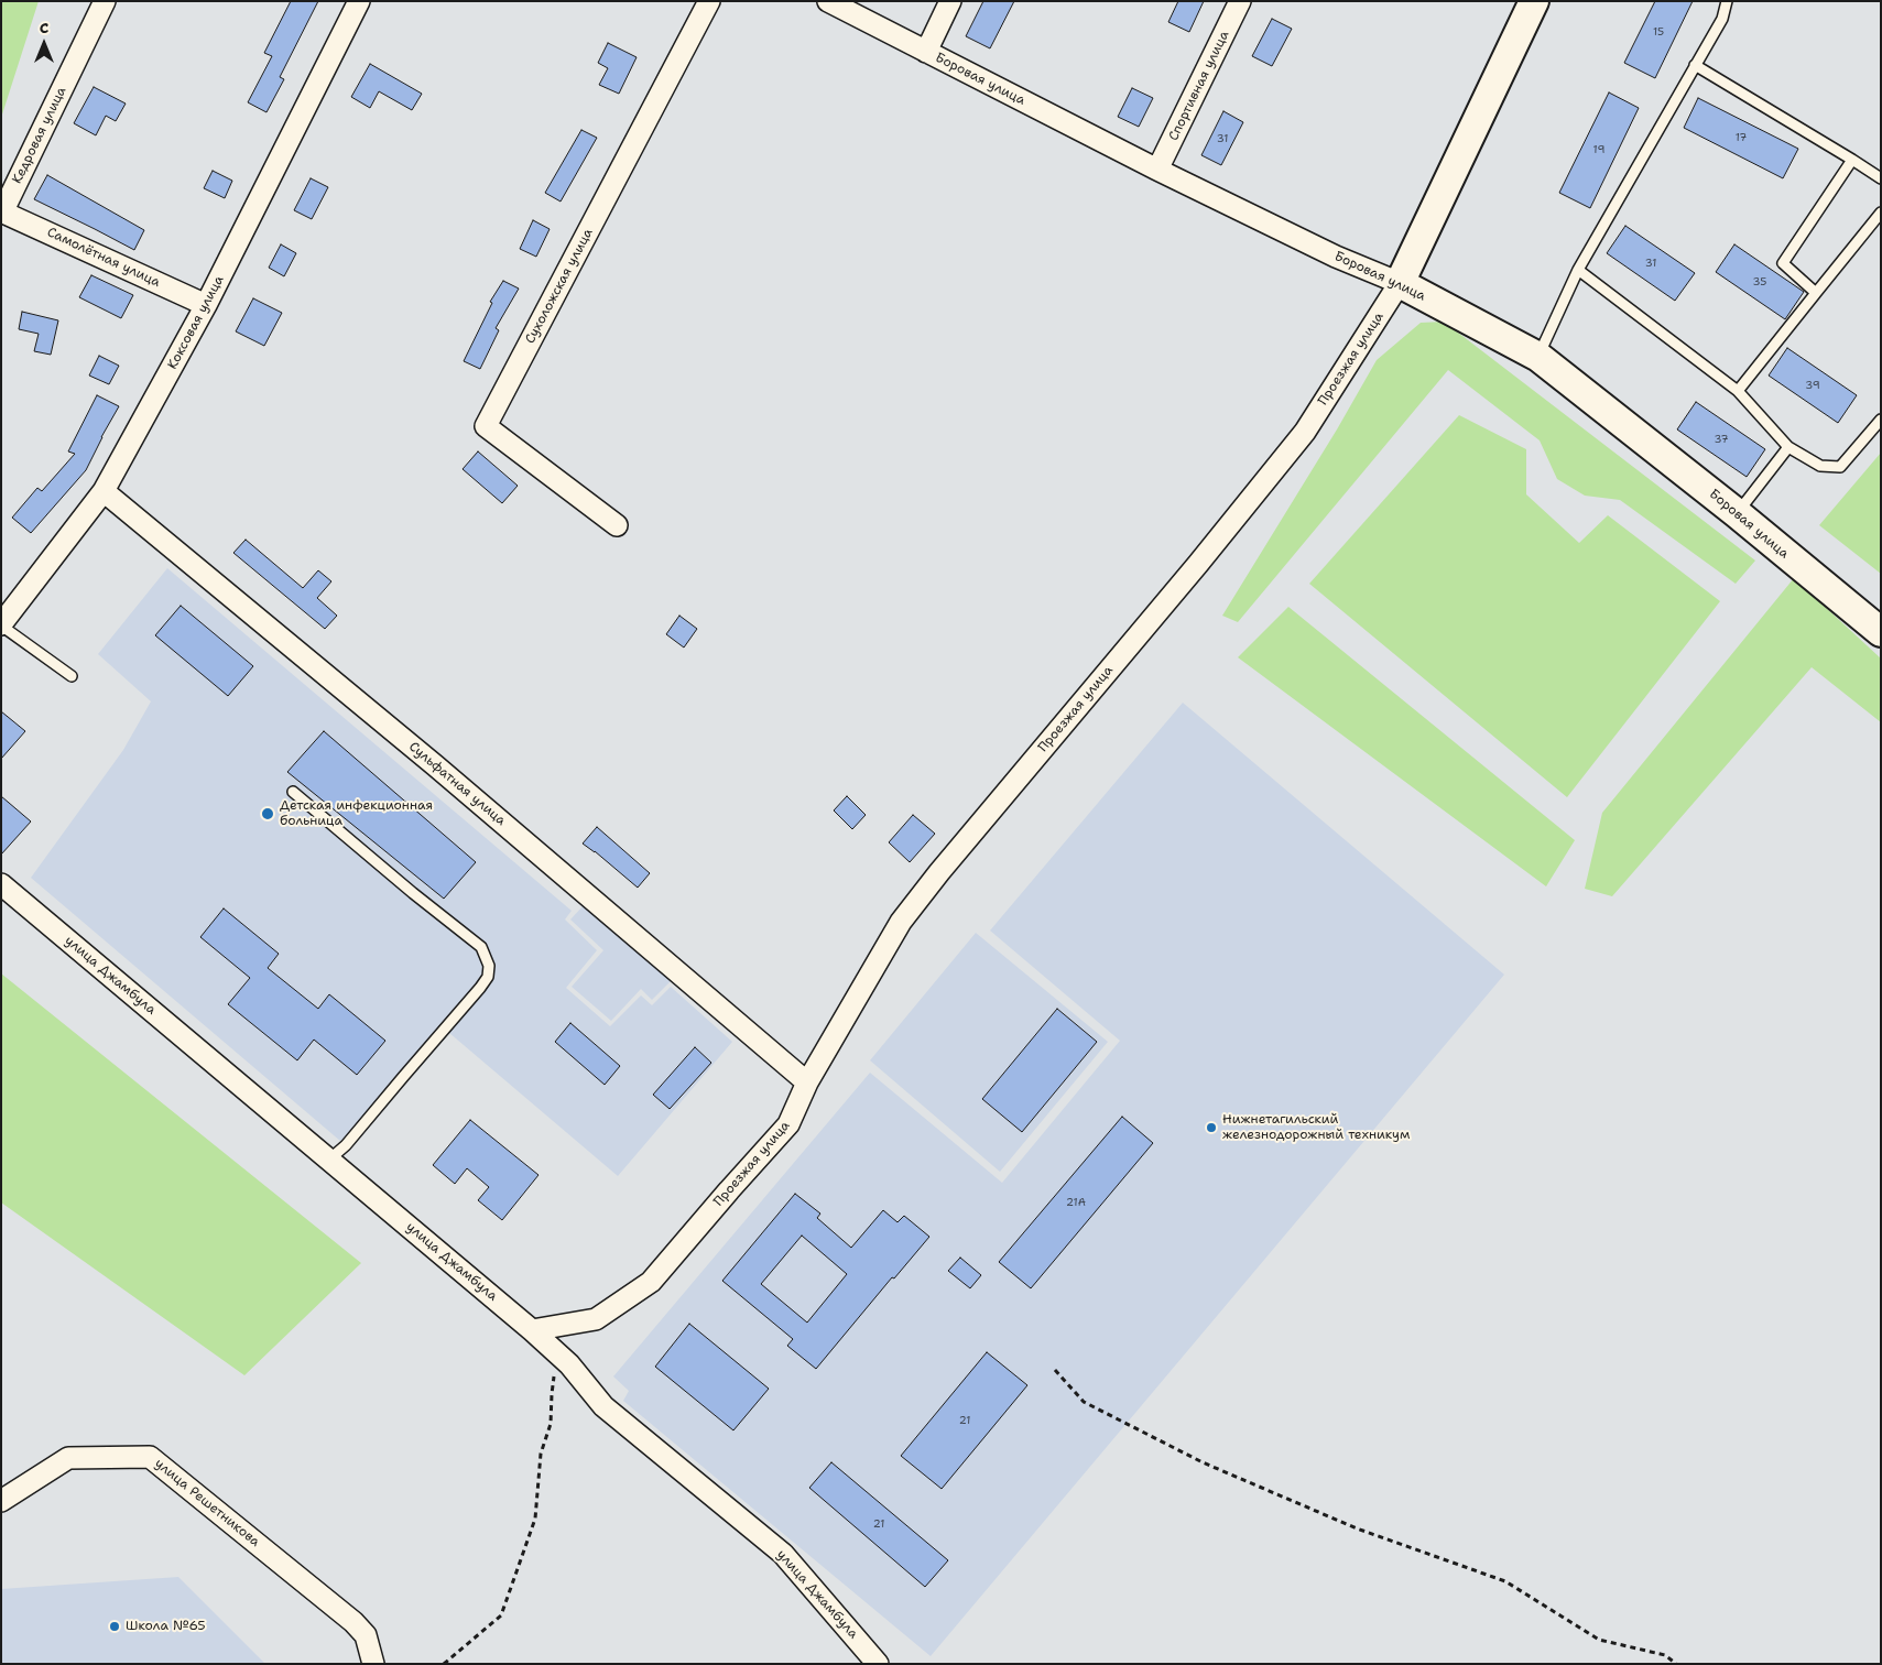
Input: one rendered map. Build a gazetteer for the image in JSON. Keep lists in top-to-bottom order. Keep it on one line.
{"streets":{"street":["Боровая улица","Спортивная улица","Кедровая улица","Самолётная улица","Сухоложская улица","Коксовая улица","Проезжая улица","Сульфатная улица","улица Джамбула","улица Решетникова"]},"crossings":[["Боровая улица","Спортивная улица"],["Боровая улица","Проезжая улица"],["Кедровая улица","Самолётная улица"],["Самолётная улица","Коксовая улица"],["Коксовая улица","Сульфатная улица"],["Проезжая улица","Сульфатная улица"],["Проезжая улица","улица Джамбула"]],"places":["Детская инфекционная больница","Нижнетагильский железнодорожный техникум","Школа №65"],"house_numbers":["15","17","31","19","31","35","39","37","21А","21","21"],"north":"top"}
